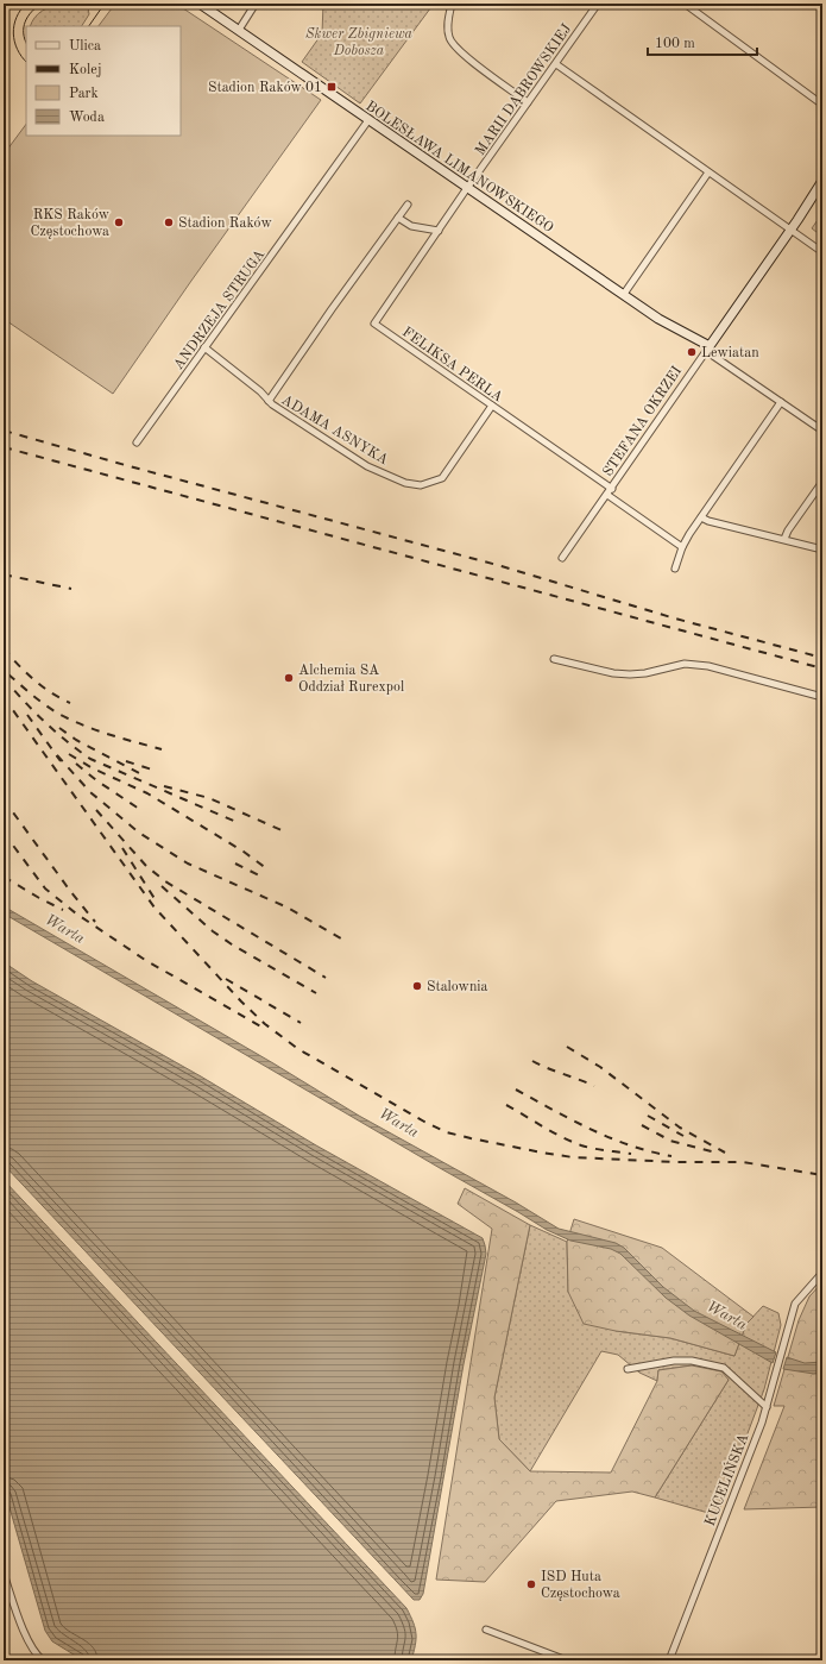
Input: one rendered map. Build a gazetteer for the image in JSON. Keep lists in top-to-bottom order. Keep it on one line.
{"streets":{"street":["MARII DĄBROWSKIEJ","BOLESŁAWA LIMANOWSKIEGO","ANDRZEJA STRUGA","FELIKSA PERLA","STEFANA OKRZEI","ADAMA ASNYKA","KUCELIŃSKA"]},"crossings":[["MARII DĄBROWSKIEJ","BOLESŁAWA LIMANOWSKIEGO"],["MARII DĄBROWSKIEJ","FELIKSA PERLA"],["BOLESŁAWA LIMANOWSKIEGO","ANDRZEJA STRUGA"],["BOLESŁAWA LIMANOWSKIEGO","FELIKSA PERLA"],["BOLESŁAWA LIMANOWSKIEGO","STEFANA OKRZEI"],["ANDRZEJA STRUGA","ADAMA ASNYKA"],["FELIKSA PERLA","STEFANA OKRZEI"],["FELIKSA PERLA","ADAMA ASNYKA"]],"water":["Warta"],"parks":["Skwer Zbigniewa Dobosza"],"places":{"transit":["Stadion Raków 01"],"other":["RKS Raków Częstochowa","Stadion Raków","Lewiatan","Alchemia SA Oddział Rurexpol","Stalownia","ISD Huta Częstochowa"]},"legend":["Ulica","Kolej","Park","Woda"],"scale_bar":"100 m"}
